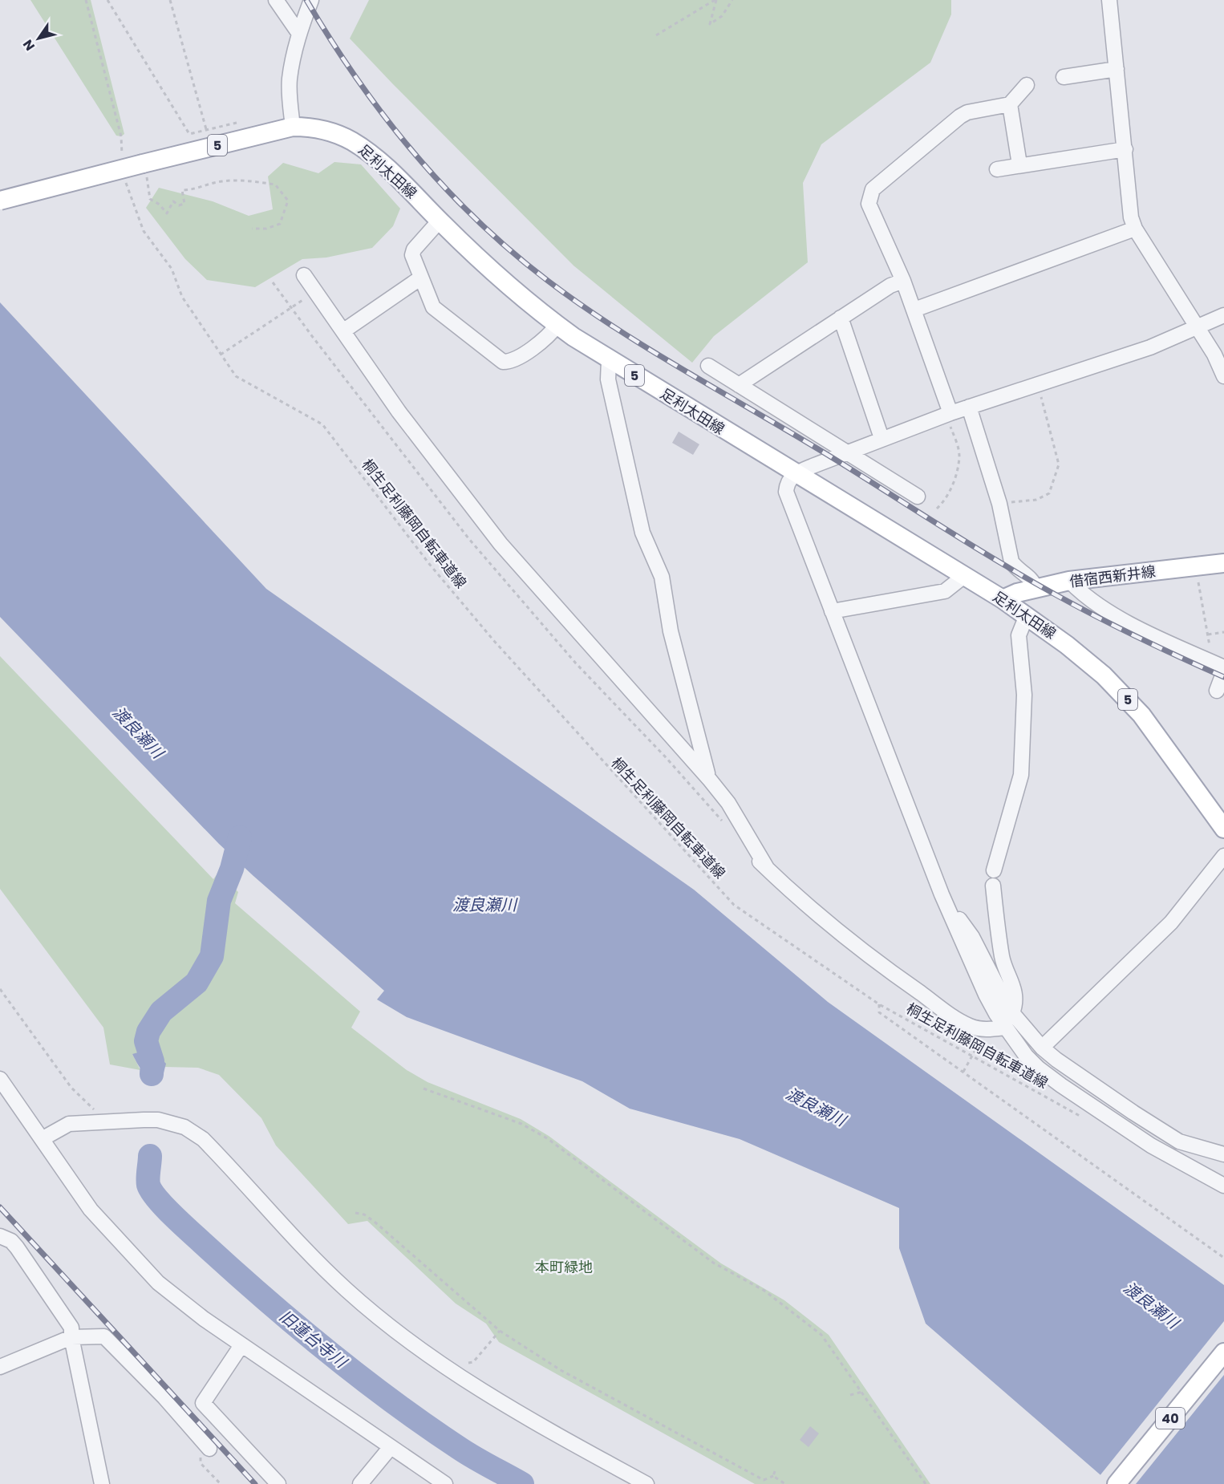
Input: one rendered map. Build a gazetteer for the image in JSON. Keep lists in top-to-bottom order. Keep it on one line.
{"streets":{"main road":["5","足利太田線","借宿西新井線","40"],"path":["桐生足利藤岡自転車道線"]},"crossings":[["足利太田線","借宿西新井線"]],"water":["渡良瀬川","旧蓮台寺川"],"parks":["本町緑地"],"north":"bottom left"}
